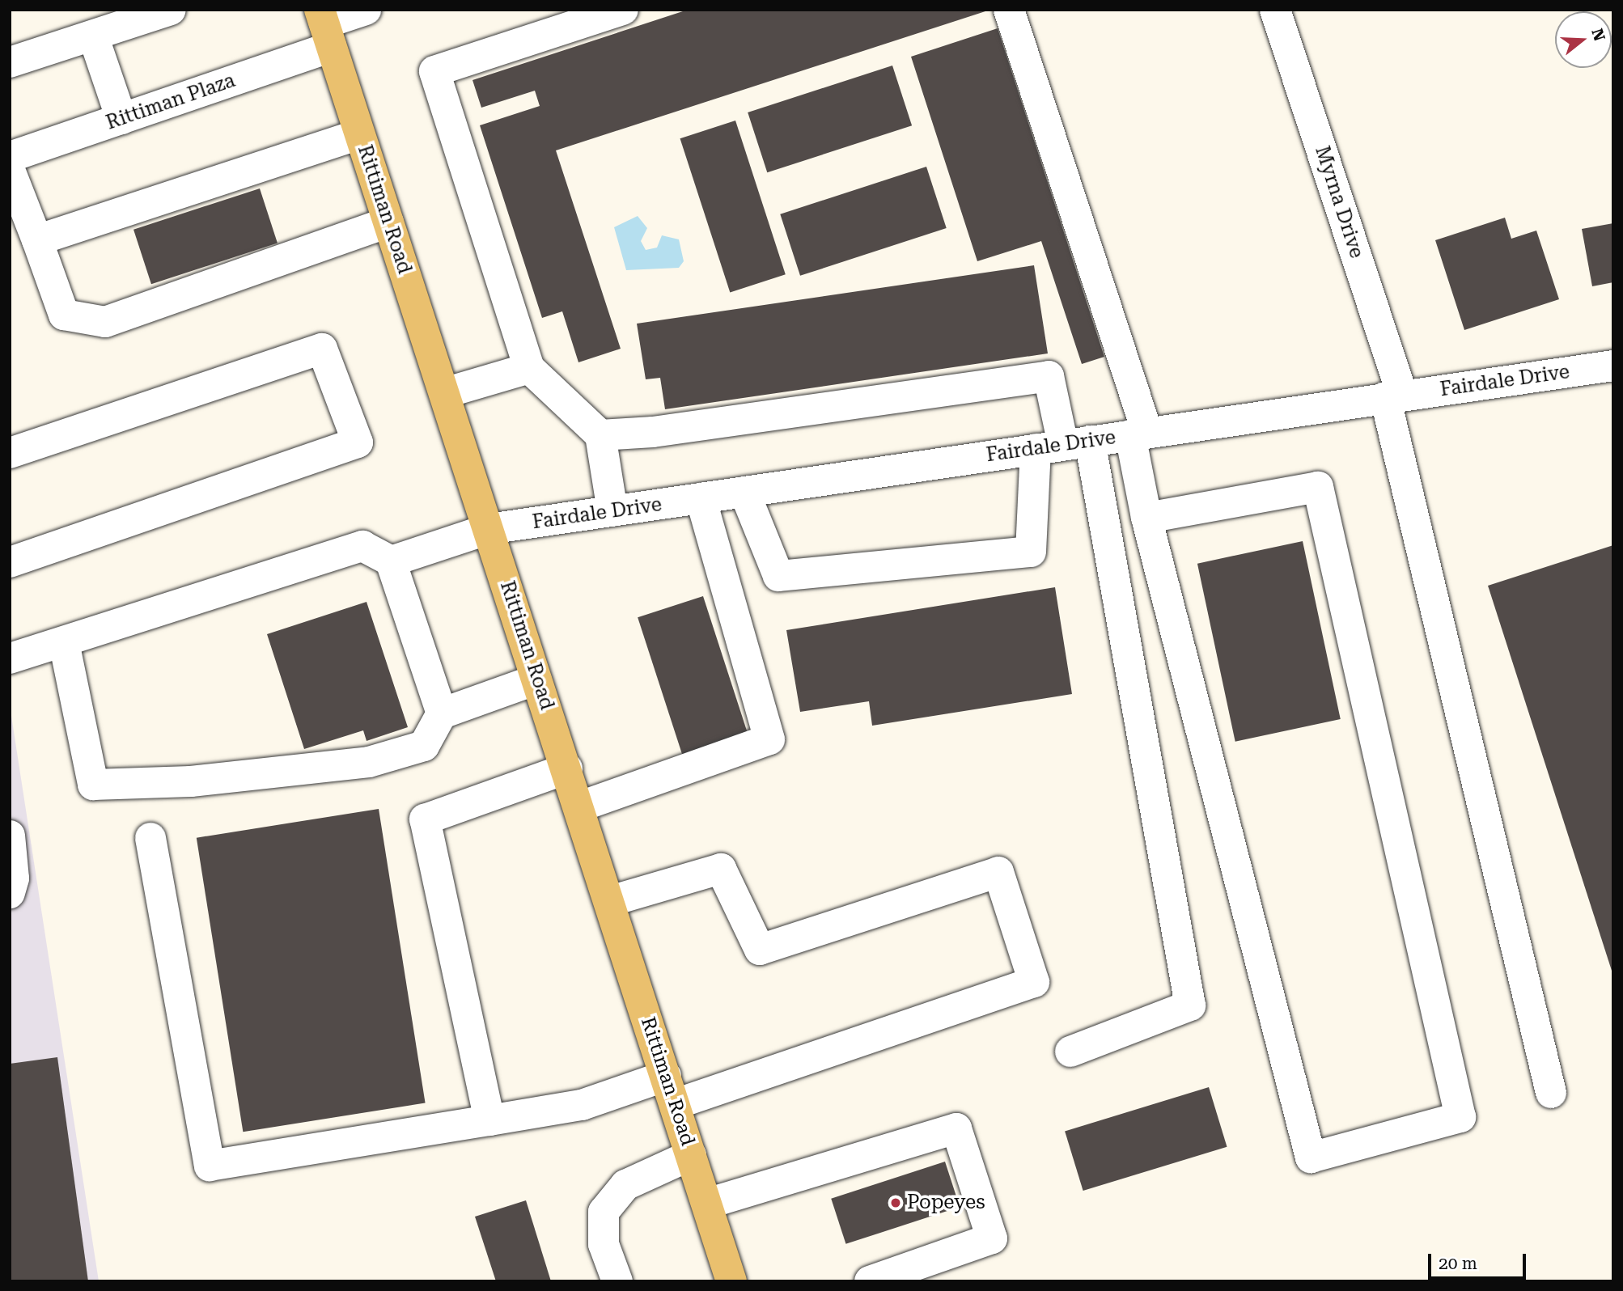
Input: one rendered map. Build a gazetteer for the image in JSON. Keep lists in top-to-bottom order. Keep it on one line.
{"streets":{"main road":["Rittiman Road"],"street":["Rittiman Plaza","Myrna Drive","Fairdale Drive"]},"crossings":[["Rittiman Plaza","Rittiman Road"],["Myrna Drive","Fairdale Drive"],["Rittiman Road","Fairdale Drive"]],"places":["Popeyes"],"scale_bar":"20 m","north":"right"}
